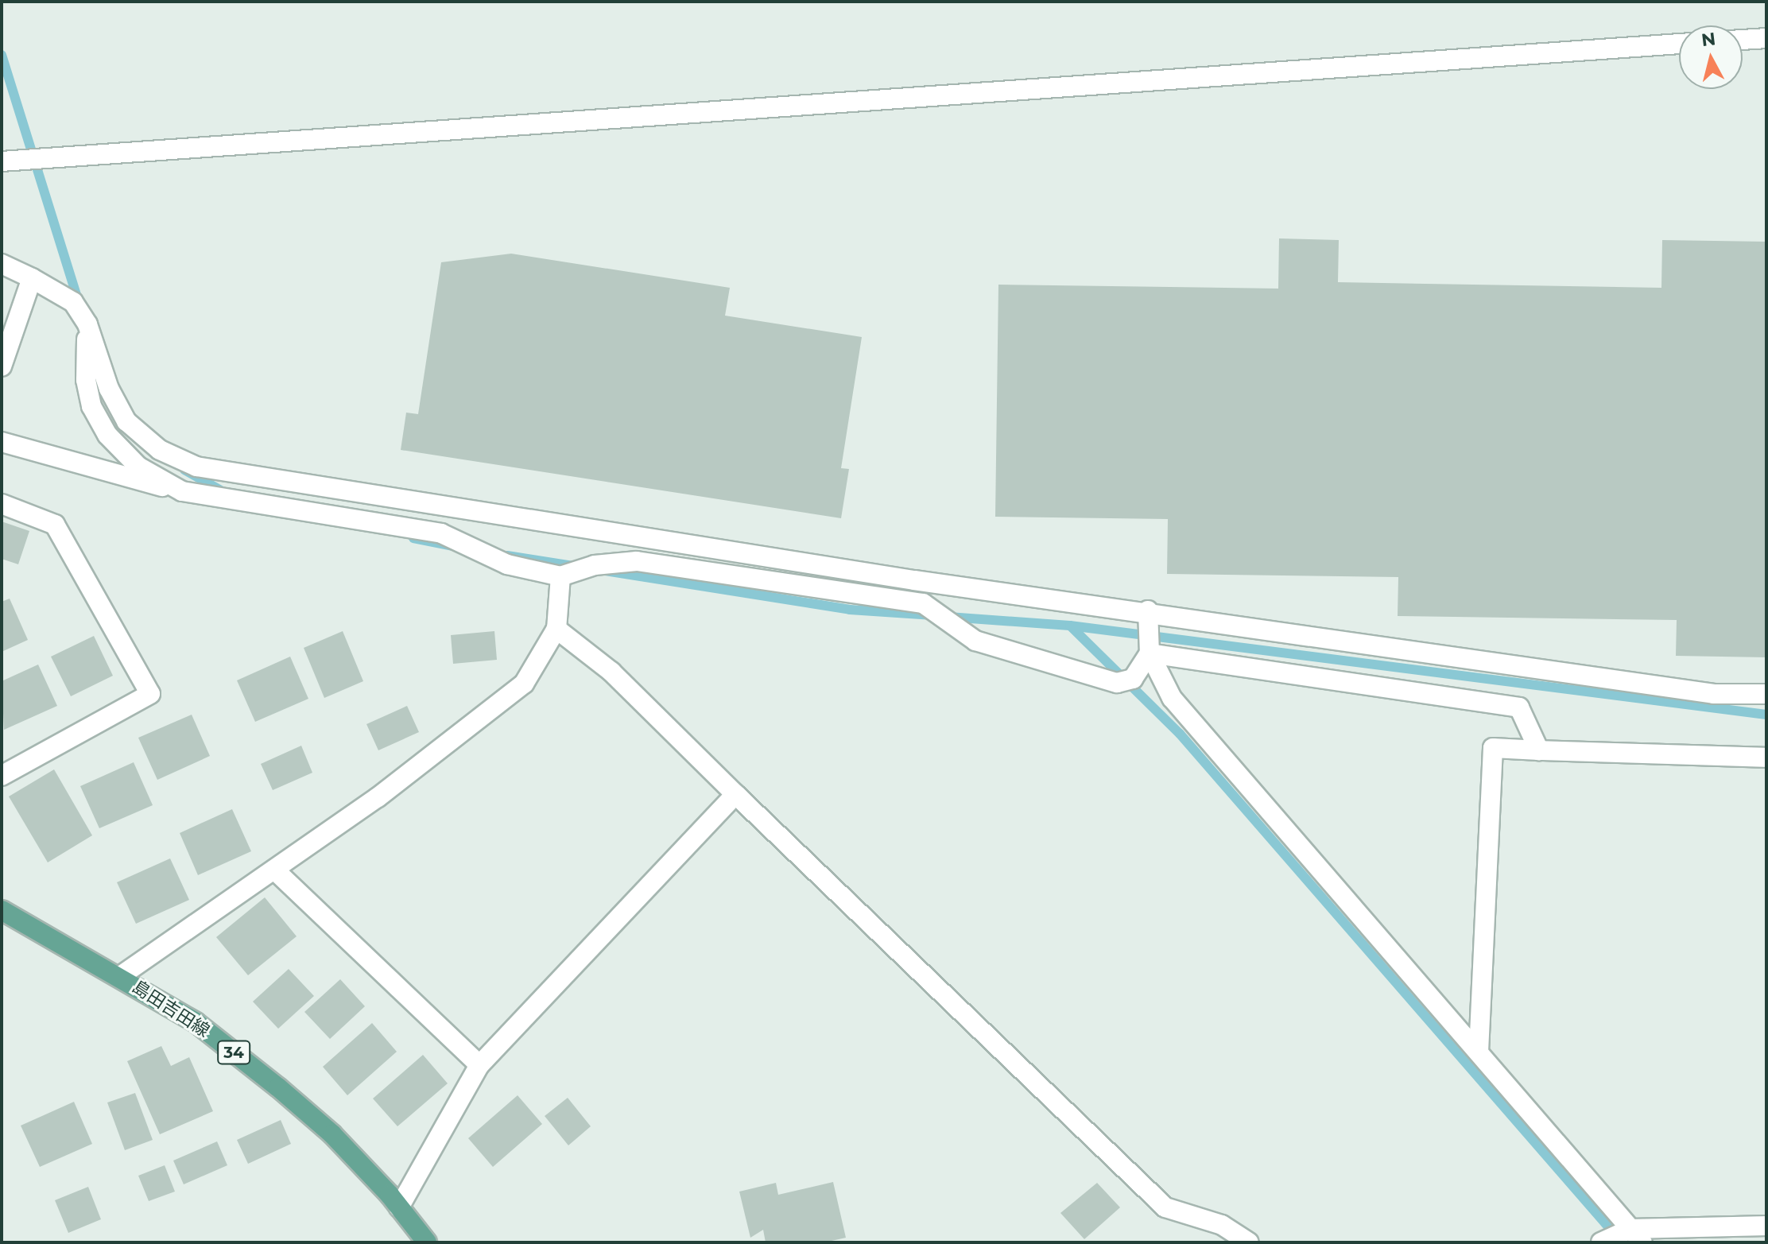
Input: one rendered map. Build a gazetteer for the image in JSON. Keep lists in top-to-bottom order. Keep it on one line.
{"streets":{"main road":["島田吉田線","34"]},"north":"top"}
